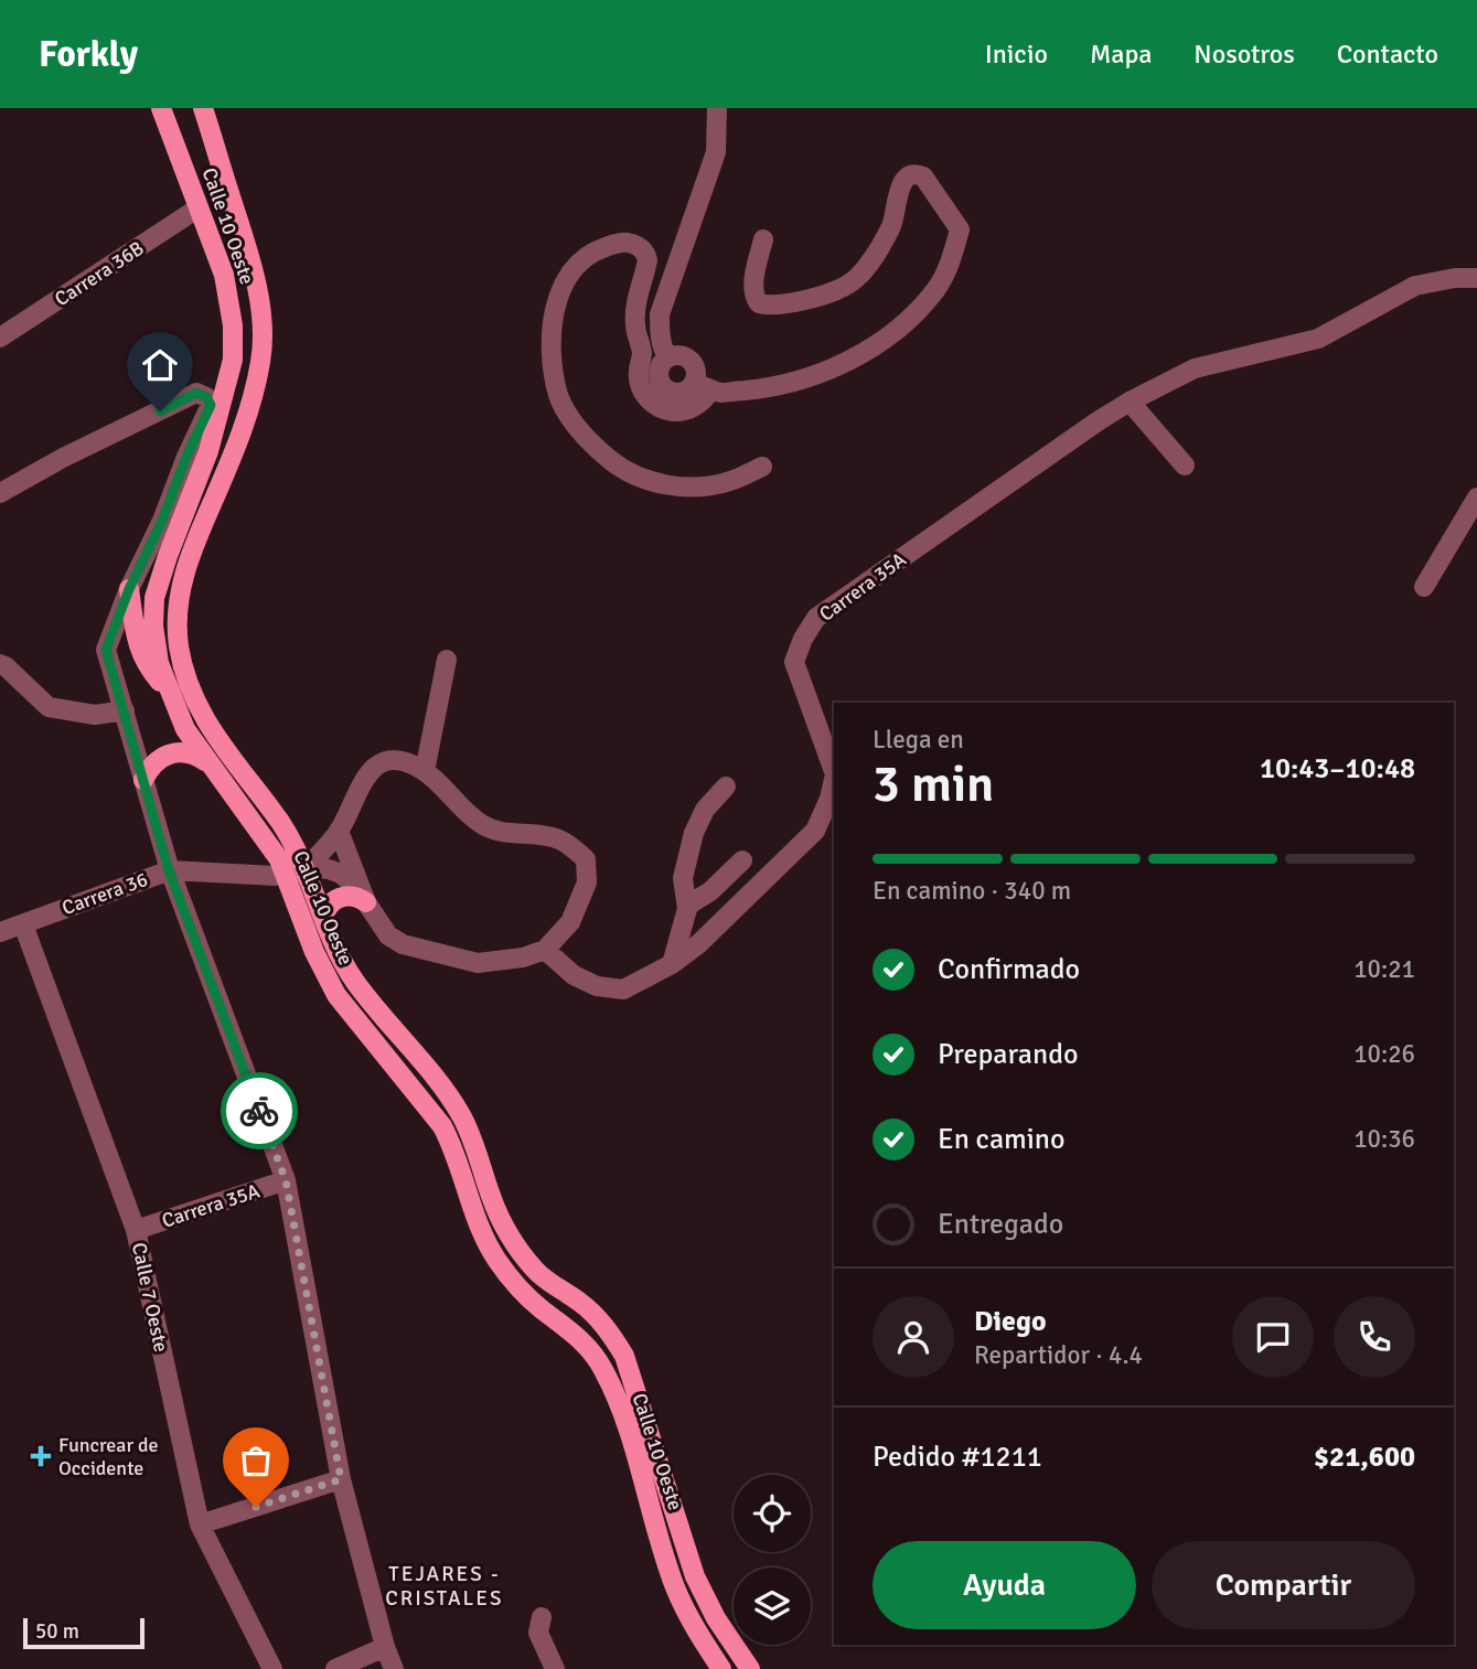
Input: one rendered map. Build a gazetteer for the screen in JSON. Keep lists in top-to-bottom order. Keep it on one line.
{"streets":{"main road":["Calle 10 Oeste"],"street":["Carrera 36B","Carrera 35A","Carrera 36","Calle 7 Oeste"]},"crossings":[["Calle 10 Oeste","Carrera 36B"],["Calle 10 Oeste","Carrera 36"],["Carrera 35A","Calle 7 Oeste"],["Carrera 36","Calle 7 Oeste"]],"districts":["TEJARES - CRISTALES"],"places":{"health":["Funcrear de Occidente"]},"scale_bar":"50 m","page":{"header":"Forkly","nav":["Inicio","Mapa","Nosotros","Contacto"],"heading":["3 min","Llega en","10:43–10:48"],"panel":["Diego","Repartidor · 4.4","Pedido #1211","$21,600"],"bar":"En camino · 340 m","list":[["Confirmado","10:21"],["Preparando","10:26"],["En camino","10:36"],"Entregado"],"buttons":["Ayuda","Compartir"],"scale":"50 m"}}
